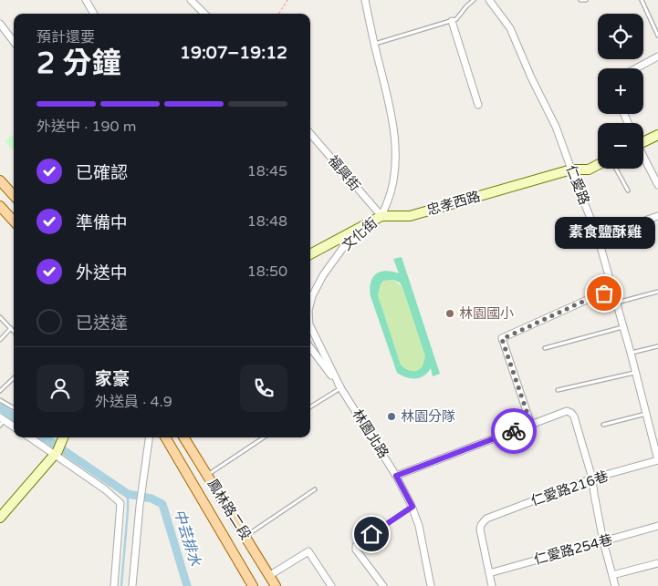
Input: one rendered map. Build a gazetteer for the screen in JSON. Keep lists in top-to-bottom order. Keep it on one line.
{"streets":{"main road":["鳳林路二段"],"street":["福興街","仁愛路","忠孝西路","文化街","林園北路","仁愛路216巷","仁愛路254巷"]},"crossings":[["福興街","忠孝西路"],["福興街","文化街"],["仁愛路","忠孝西路"],["仁愛路","仁愛路216巷"],["忠孝西路","文化街"],["文化街","林園北路"],["仁愛路216巷","仁愛路254巷"]],"water":["中芸排水"],"places":["素食鹽酥雞","林園國小","林園分隊"],"page":{"map_buttons":["+","−"],"heading":["2 分鐘","預計還要","19:07–19:12"],"panel":["家豪","外送員 · 4.9"],"bar":"外送中 · 190 m","list":[["已確認","18:45"],["準備中","18:48"],["外送中","18:50"],"已送達"],"bubble":"素食鹽酥雞"}}
